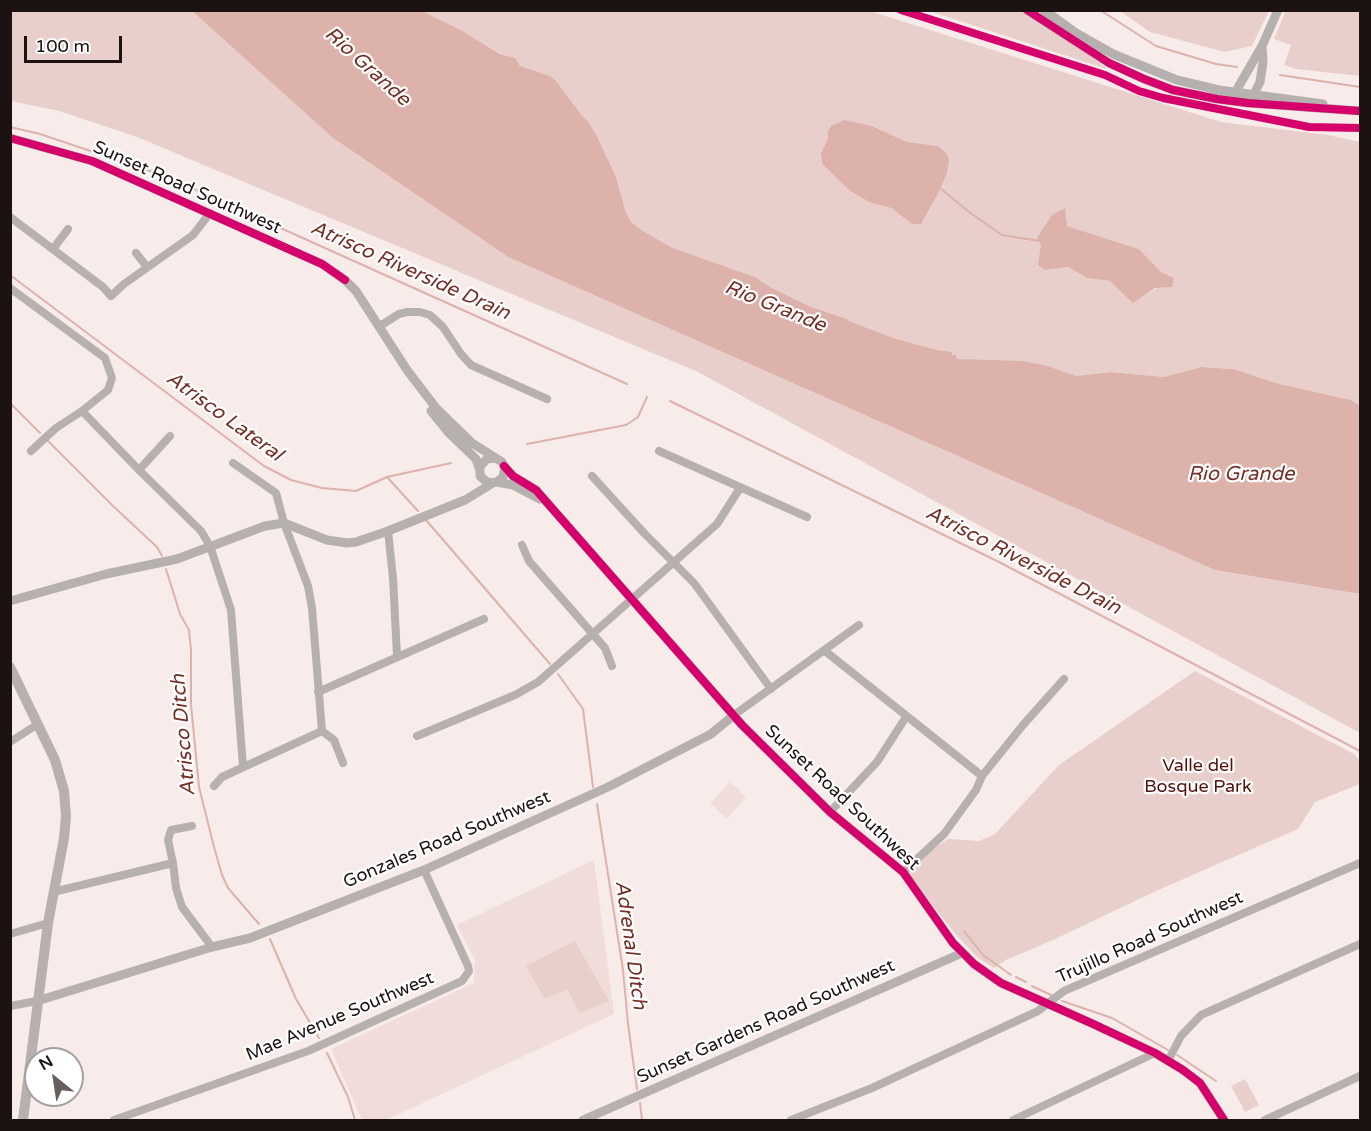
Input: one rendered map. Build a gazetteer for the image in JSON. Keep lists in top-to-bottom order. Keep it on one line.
{"streets":{"street":["Sunset Road Southwest","Gonzales Road Southwest","Trujillo Road Southwest","Mae Avenue Southwest","Sunset Gardens Road Southwest"]},"crossings":[["Sunset Road Southwest","Gonzales Road Southwest"],["Sunset Road Southwest","Trujillo Road Southwest"],["Sunset Road Southwest","Sunset Gardens Road Southwest"],["Gonzales Road Southwest","Mae Avenue Southwest"]],"water":["Rio Grande","Atrisco Riverside Drain","Atrisco Lateral","Atrisco Ditch","Adrenal Ditch"],"parks":["Valle del Bosque Park"],"scale_bar":"100 m","north":"top left"}
